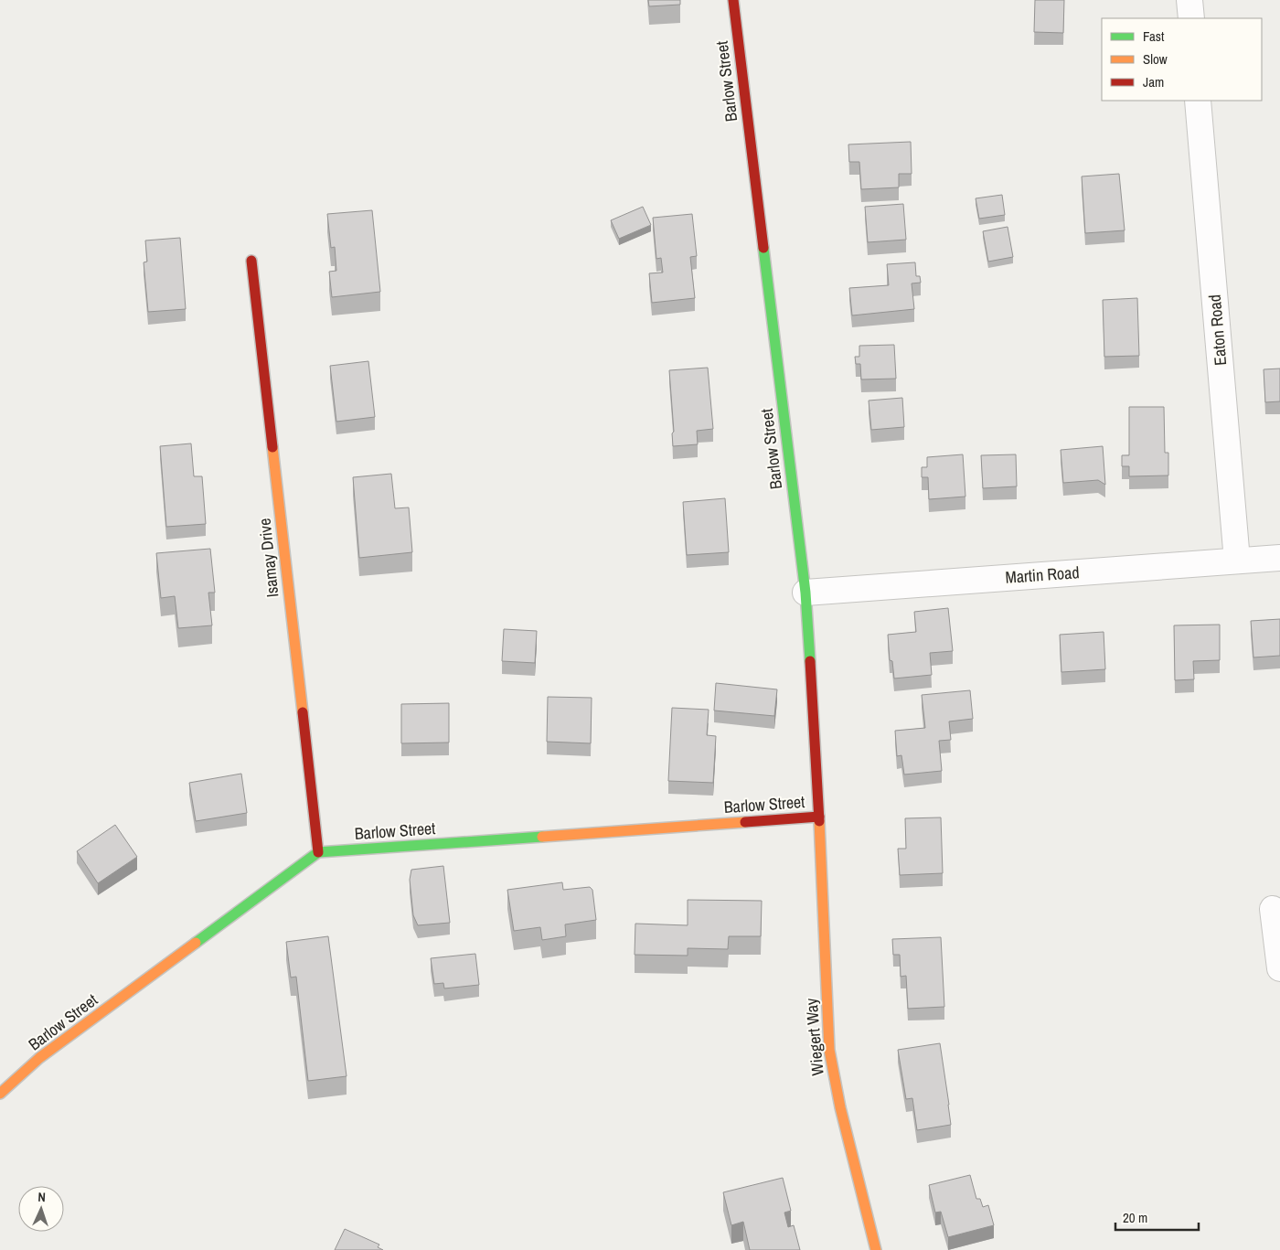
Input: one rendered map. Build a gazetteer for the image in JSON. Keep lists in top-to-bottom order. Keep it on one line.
{"streets":{"street":["Barlow Street","Eaton Road","Isamay Drive","Martin Road","Wiegert Way"]},"crossings":[["Barlow Street","Isamay Drive"],["Barlow Street","Martin Road"],["Barlow Street","Wiegert Way"],["Eaton Road","Martin Road"]],"legend":["Fast","Slow","Jam"],"scale_bar":"20 m","north":"top"}
